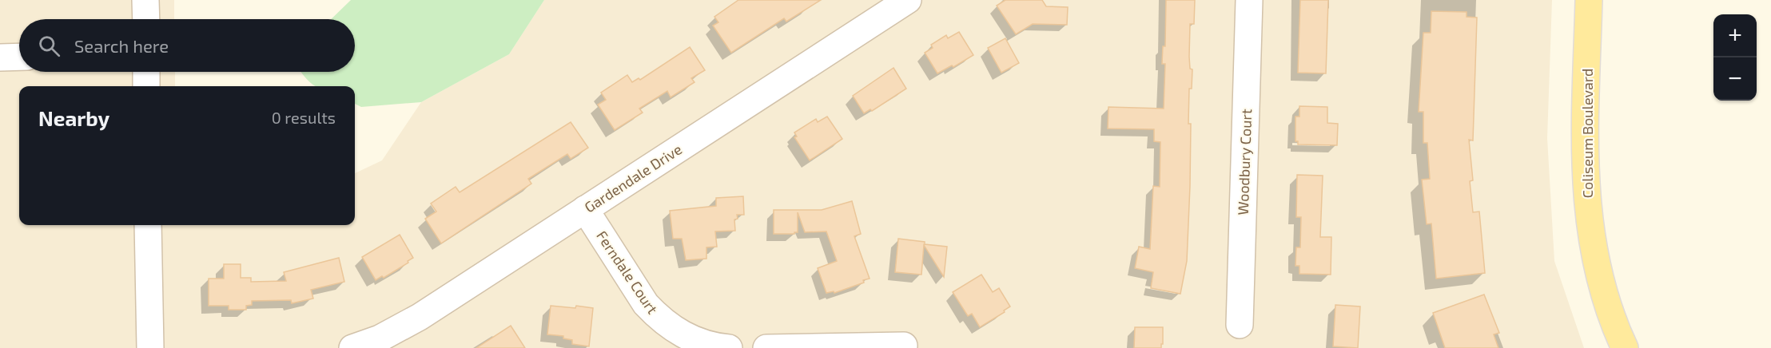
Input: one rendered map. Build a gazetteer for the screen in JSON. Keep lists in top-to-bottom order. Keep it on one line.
{"streets":{"main road":["Coliseum Boulevard"],"street":["Woodbury Court","Gardendale Drive","Ferndale Court"]},"crossings":[["Gardendale Drive","Ferndale Court"]],"page":{"map_buttons":["+","−"],"search":"Search here","heading":["Nearby","0 results"]}}
